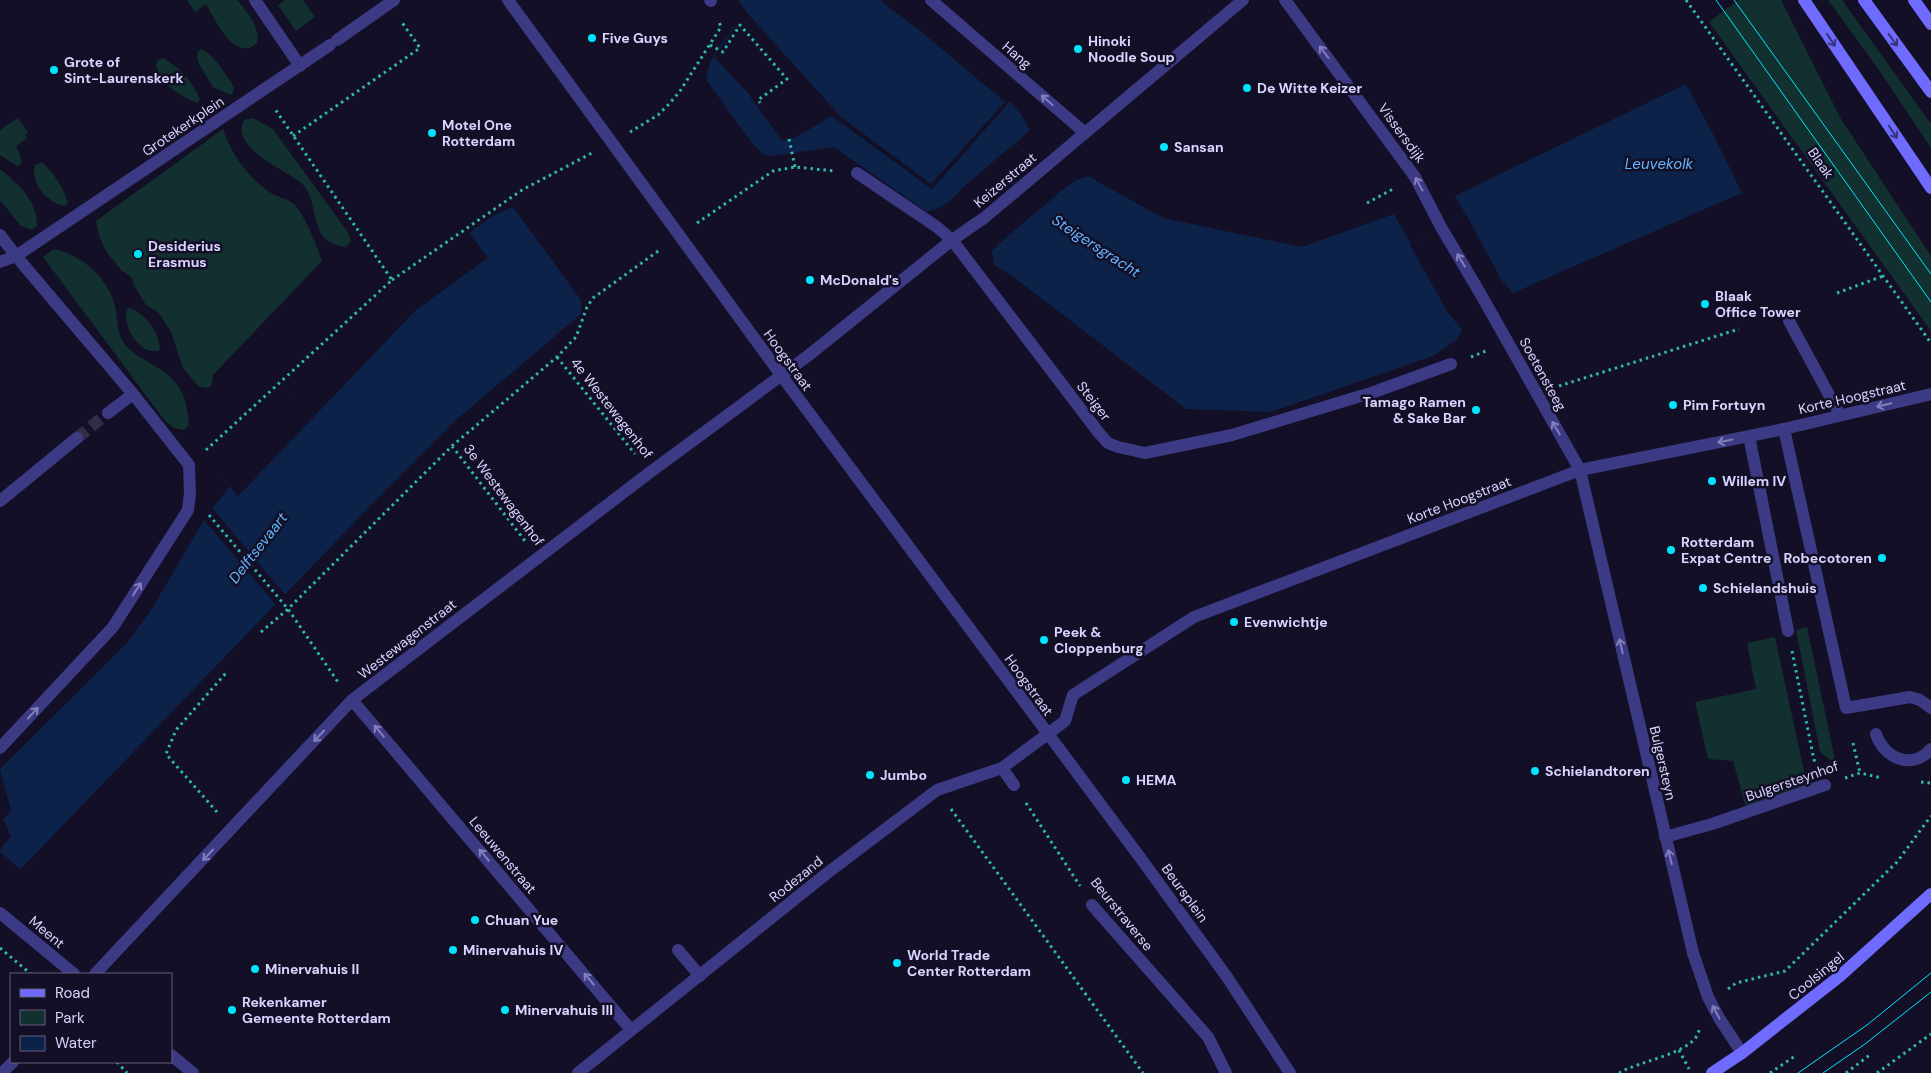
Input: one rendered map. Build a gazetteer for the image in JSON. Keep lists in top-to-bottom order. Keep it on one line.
{"streets":{"main road":["Coolsingel"],"street":["Hang","Grotekerkplein","Vissersdijk","Keizerstraat","Hoogstraat","Soetensteeg","Korte Hoogstraat","Steiger","Westewagenstraat","Bulgersteyn","Bulgersteynhof","Leeuwenstraat","Rodezand","Beursplein","Beurstraverse","Meent"],"path":["Blaak","4e Westewagenhof","3e Westewagenhof"]},"crossings":[["Hang","Keizerstraat"],["Vissersdijk","Soetensteeg"],["Keizerstraat","Hoogstraat"],["Keizerstraat","Steiger"],["Keizerstraat","Westewagenstraat"],["Hoogstraat","Korte Hoogstraat"],["Hoogstraat","Westewagenstraat"],["Hoogstraat","Rodezand"],["Hoogstraat","Beursplein"],["Soetensteeg","Korte Hoogstraat"],["Soetensteeg","Bulgersteyn"],["Korte Hoogstraat","Bulgersteyn"],["Korte Hoogstraat","Rodezand"],["Korte Hoogstraat","Beursplein"],["4e Westewagenhof","3e Westewagenhof"],["4e Westewagenhof","Westewagenstraat"],["3e Westewagenhof","Westewagenstraat"],["Westewagenstraat","Leeuwenstraat"],["Bulgersteyn","Bulgersteynhof"],["Bulgersteyn","Coolsingel"],["Leeuwenstraat","Rodezand"],["Rodezand","Beursplein"]],"one_way":["Hang","Vissersdijk","Soetensteeg","Westewagenstraat","Bulgersteyn","Leeuwenstraat"],"water":["Leuvekolk","Steigersgracht","Delftsevaart"],"places":["Five Guys","Hinoki Noodle Soup","Grote of Sint-Laurenskerk","De Witte Keizer","Motel One Rotterdam","Sansan","Desiderius Erasmus","McDonald's","Blaak Office Tower","Pim Fortuyn","Tamago Ramen & Sake Bar","Willem IV","Rotterdam Expat Centre","Robecotoren","Schielandshuis","Evenwichtje","Peek & Cloppenburg","Schielandtoren","Jumbo","HEMA","Chuan Yue","Minervahuis IV","World Trade Center Rotterdam","Minervahuis II","Rekenkamer Gemeente Rotterdam","Minervahuis III"],"legend":["Road","Park","Water"]}
